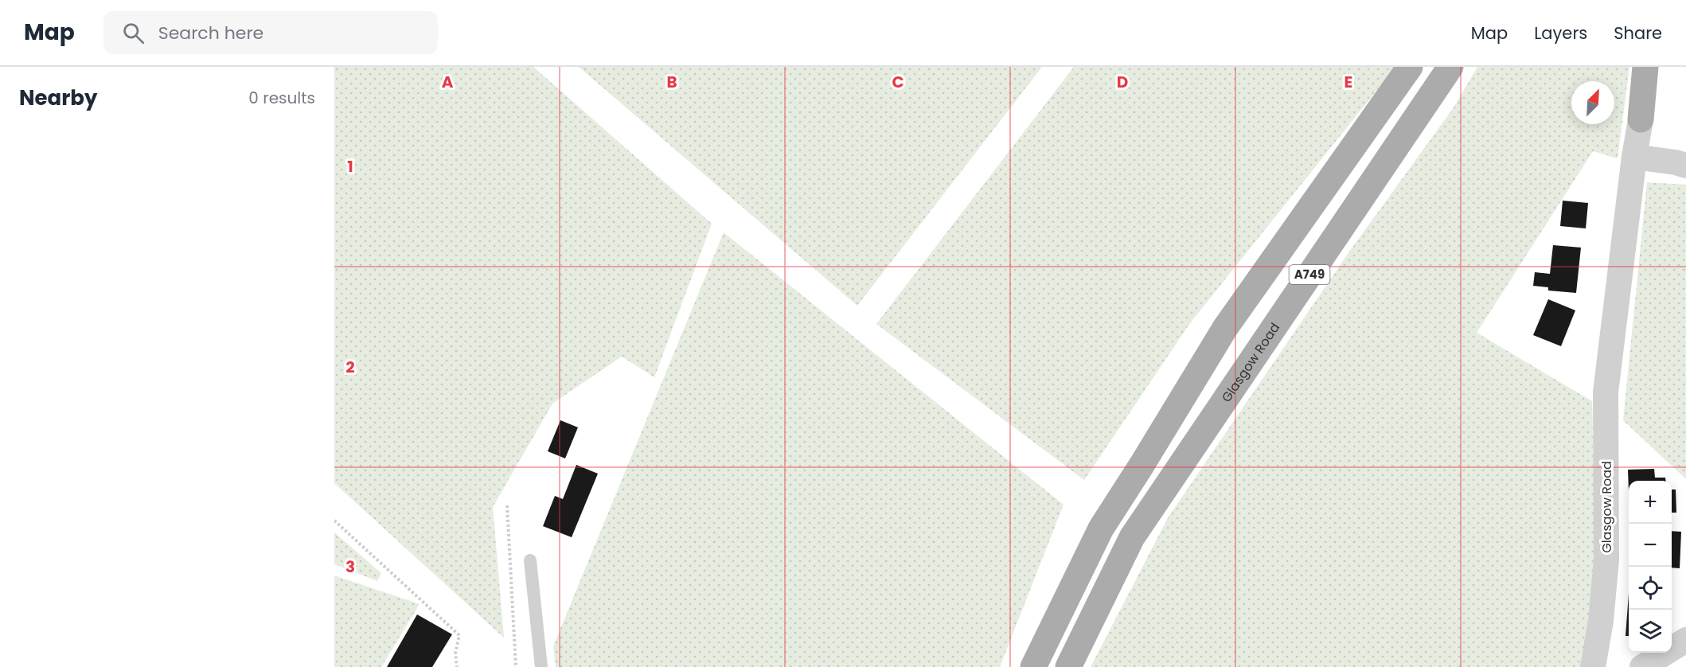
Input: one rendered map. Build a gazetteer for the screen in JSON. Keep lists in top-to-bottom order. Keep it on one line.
{"streets":{"main road":["A749","Glasgow Road"]},"north":"top right","page":{"header":"Map","search":"Search here","nav":["Map","Layers","Share"],"heading":["Nearby","0 results"],"map_buttons":["+","−"]},"grid":{"columns":["A","B","C","D","E"],"rows":["1","2","3"]}}
